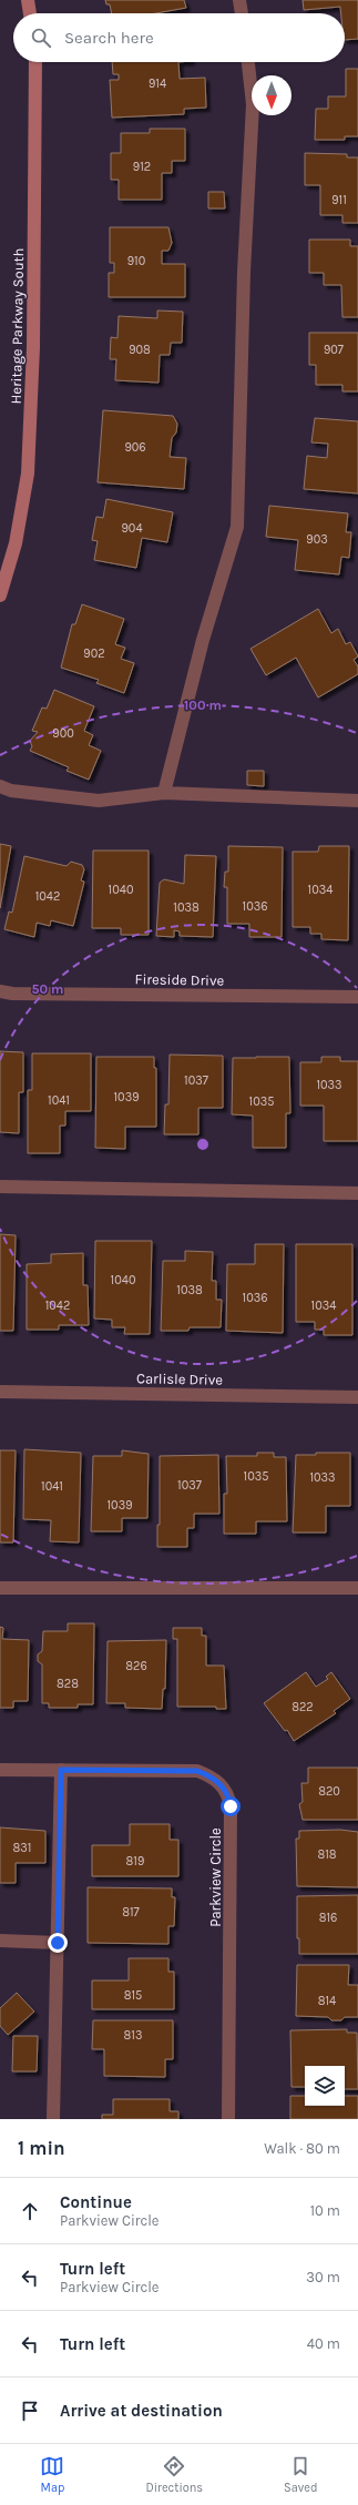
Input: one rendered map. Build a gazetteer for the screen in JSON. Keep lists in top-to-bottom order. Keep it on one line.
{"streets":{"street":["Heritage Parkway South","Fireside Drive","Carlisle Drive","Parkview Circle"]},"house_numbers":["914","912","911","910","908","907","906","904","903","902","900","1040","1034","1042","1036","1038","1037","1033","1039","1041","1035","1040","1038","1036","1042","1034","1035","1033","1037","1041","1039","826","828","822","820","831","818","819","817","816","815","814","813"],"north":"bottom","page":{"search":"Search here","heading":["1 min","Walk · 80 m"],"list":[["Continue","Parkview Circle","10 m"],["Turn left","Parkview Circle","30 m"],["Turn left","40 m"],"Arrive at destination"],"nav":["Map","Directions","Saved"]},"rings":["100 m","50 m"]}
